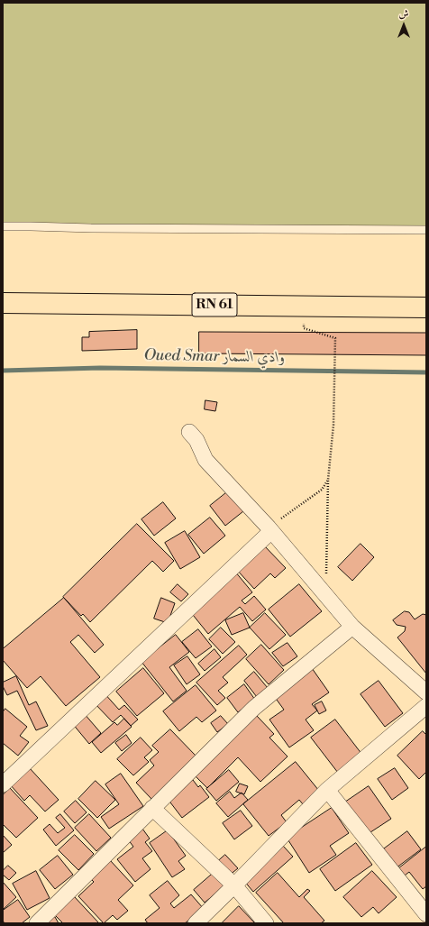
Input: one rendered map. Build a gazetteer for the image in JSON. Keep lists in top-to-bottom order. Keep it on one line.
{"streets":{"main road":["RN 61"]},"water":["Oued Smar وادي السمار"],"north":"top"}
